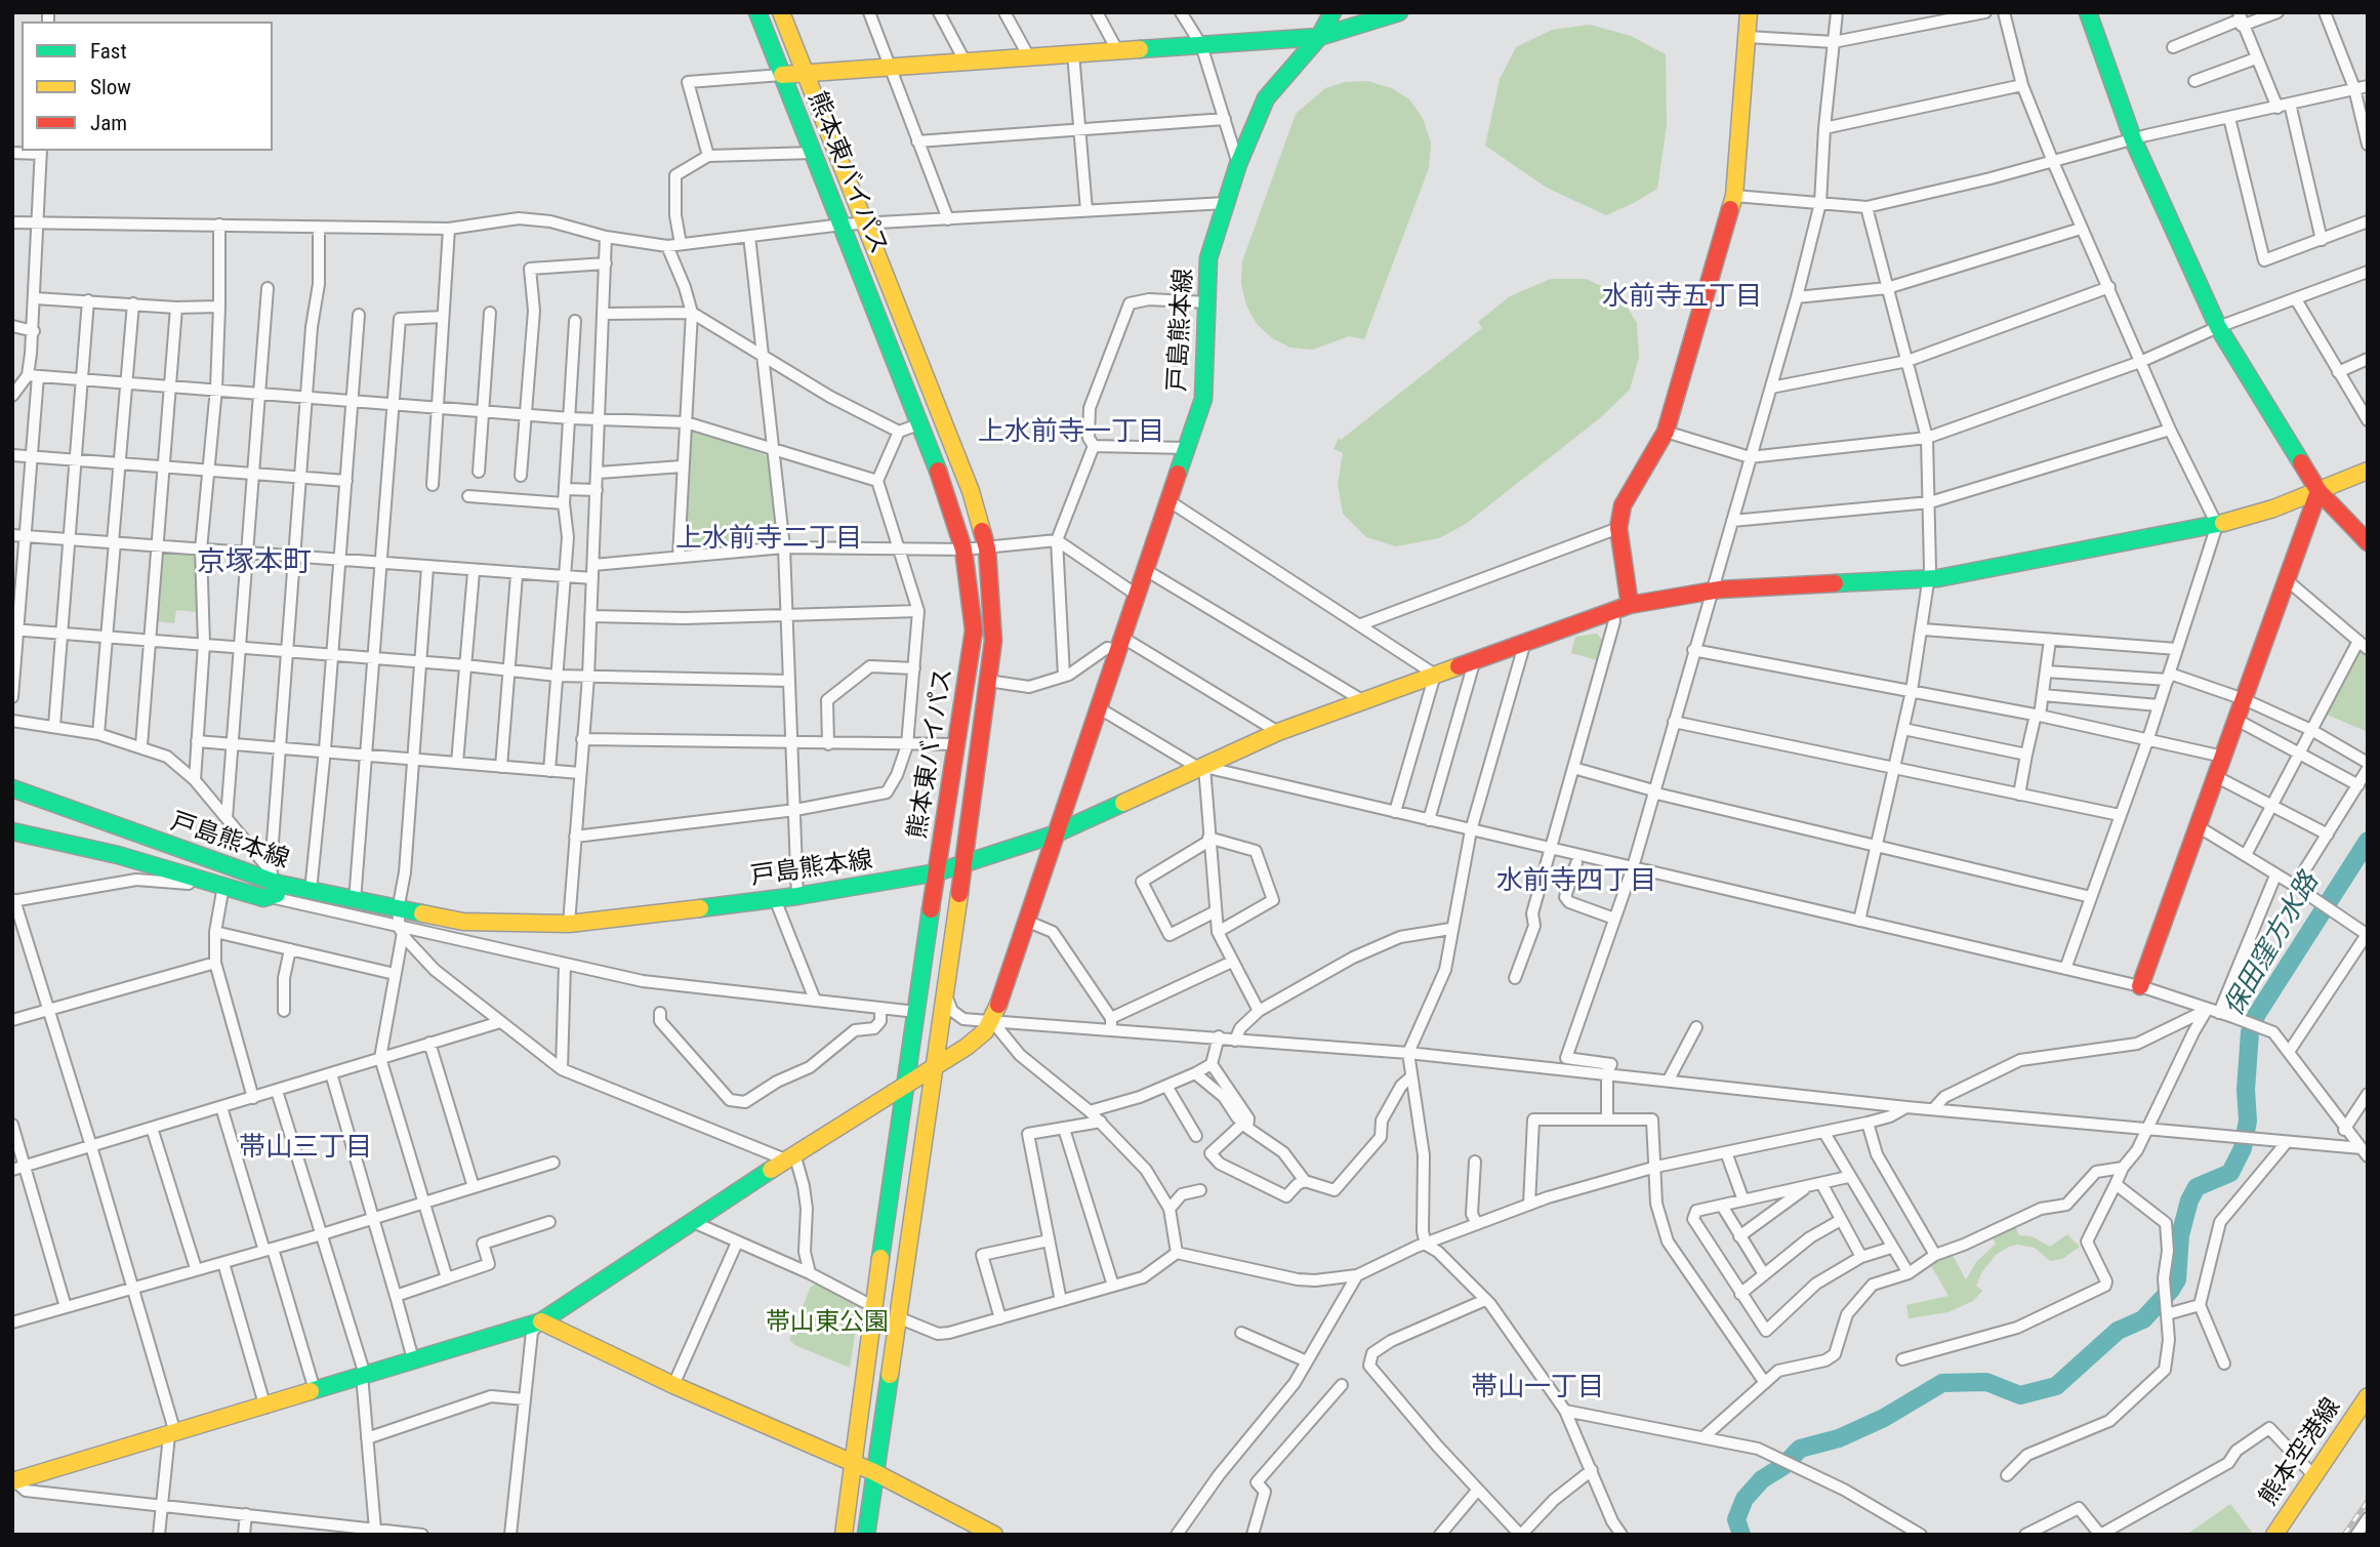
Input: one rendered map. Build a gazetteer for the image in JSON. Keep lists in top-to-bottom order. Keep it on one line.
{"streets":{"main road":["熊本東バイパス","戸島熊本線","熊本空港線"]},"crossings":[["熊本東バイパス","戸島熊本線"]],"districts":["水前寺五丁目","上水前寺一丁目","上水前寺二丁目","京塚本町","水前寺四丁目","帯山三丁目","帯山一丁目"],"water":["保田窪方水路"],"parks":["帯山東公園"],"legend":["Fast","Slow","Jam"]}
